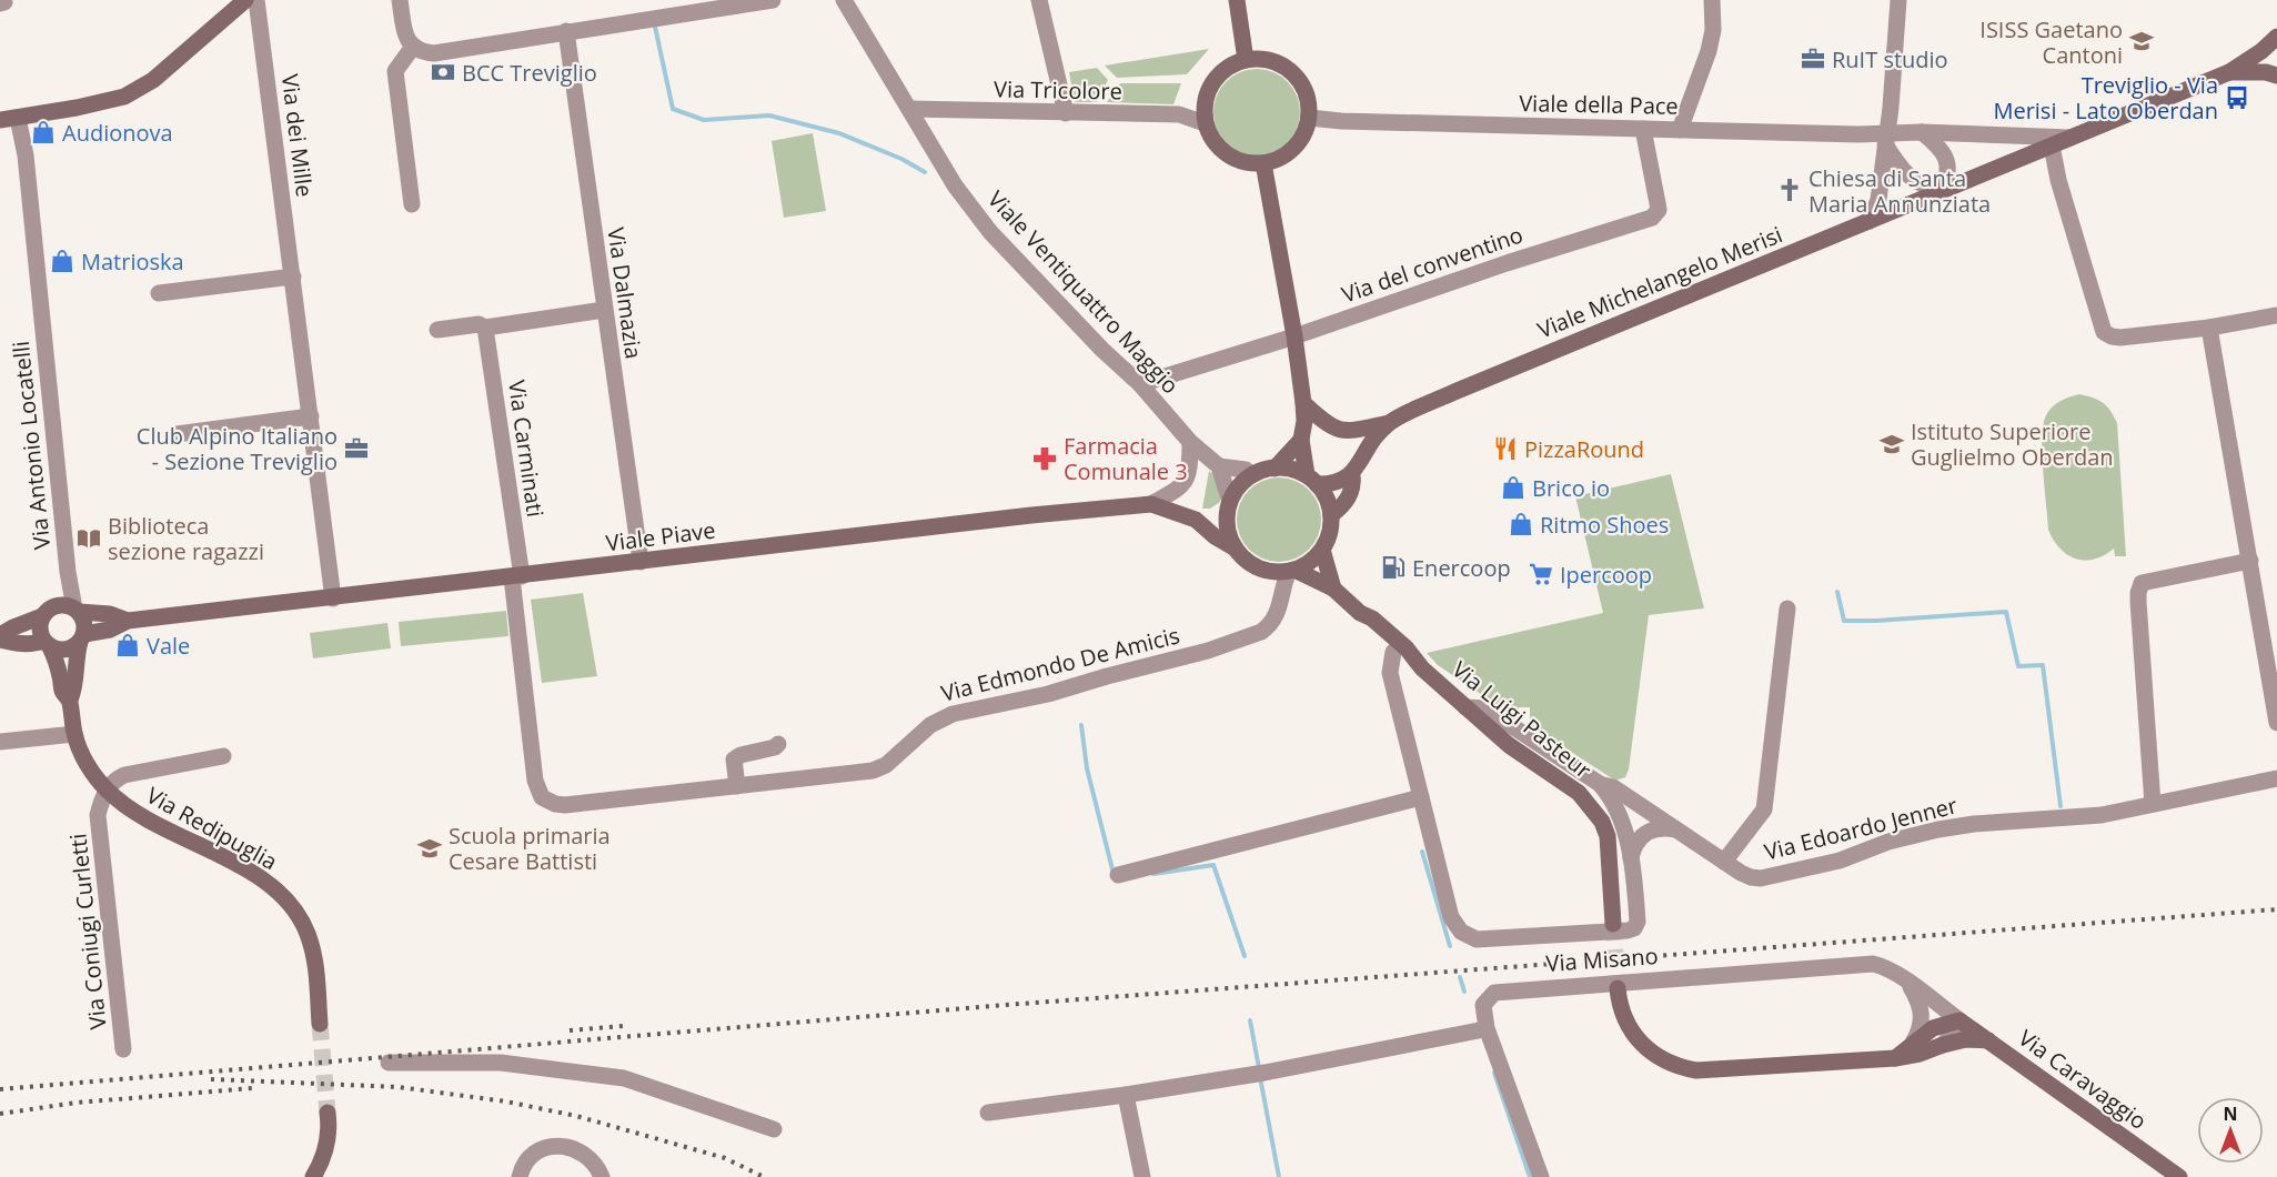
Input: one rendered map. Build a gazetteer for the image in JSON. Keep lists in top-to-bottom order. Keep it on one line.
{"streets":{"street":["Via Tricolore","Viale della Pace","Via dei Mille","Via del conventino","Viale Michelangelo Merisi","Viale Ventiquattro Maggio","Via Dalmazia","Via Antonio Locatelli","Via Carminati","Viale Piave","Via Edmondo De Amicis","Via Luigi Pasteur","Via Redipuglia","Via Edoardo Jenner","Via Coniugi Curletti","Via Misano","Via Caravaggio"]},"crossings":[["Via Tricolore","Viale della Pace"],["Via Tricolore","Viale Ventiquattro Maggio"],["Viale della Pace","Via del conventino"],["Viale della Pace","Viale Michelangelo Merisi"],["Via dei Mille","Viale Piave"],["Via del conventino","Viale Ventiquattro Maggio"],["Viale Michelangelo Merisi","Viale Ventiquattro Maggio"],["Viale Michelangelo Merisi","Viale Piave"],["Viale Michelangelo Merisi","Via Edmondo De Amicis"],["Viale Michelangelo Merisi","Via Luigi Pasteur"],["Viale Ventiquattro Maggio","Viale Piave"],["Viale Ventiquattro Maggio","Via Edmondo De Amicis"],["Viale Ventiquattro Maggio","Via Luigi Pasteur"],["Via Dalmazia","Viale Piave"],["Via Antonio Locatelli","Viale Piave"],["Via Carminati","Viale Piave"],["Via Carminati","Via Edmondo De Amicis"],["Viale Piave","Via Edmondo De Amicis"],["Viale Piave","Via Luigi Pasteur"],["Via Edmondo De Amicis","Via Luigi Pasteur"],["Via Luigi Pasteur","Via Misano"],["Via Redipuglia","Via Coniugi Curletti"],["Via Edoardo Jenner","Via Misano"],["Via Misano","Via Caravaggio"]],"places":{"school or university":["ISISS Gaetano Cantoni","Istituto Superiore Guglielmo Oberdan","Scuola primaria Cesare Battisti"],"office":["RuIT studio","Club Alpino Italiano - Sezione Treviglio"],"bank":["BCC Treviglio"],"bus stop":["Treviglio - Via Merisi - Lato Oberdan"],"shop":["Audionova","Matrioska","Brico io","Ritmo Shoes","Vale"],"church":["Chiesa di Santa Maria Annunziata"],"restaurant":["PizzaRound"],"pharmacy":["Farmacia Comunale 3"],"library":["Biblioteca sezione ragazzi"],"fuel station":["Enercoop"],"supermarket":["Ipercoop"]},"north":"top"}
